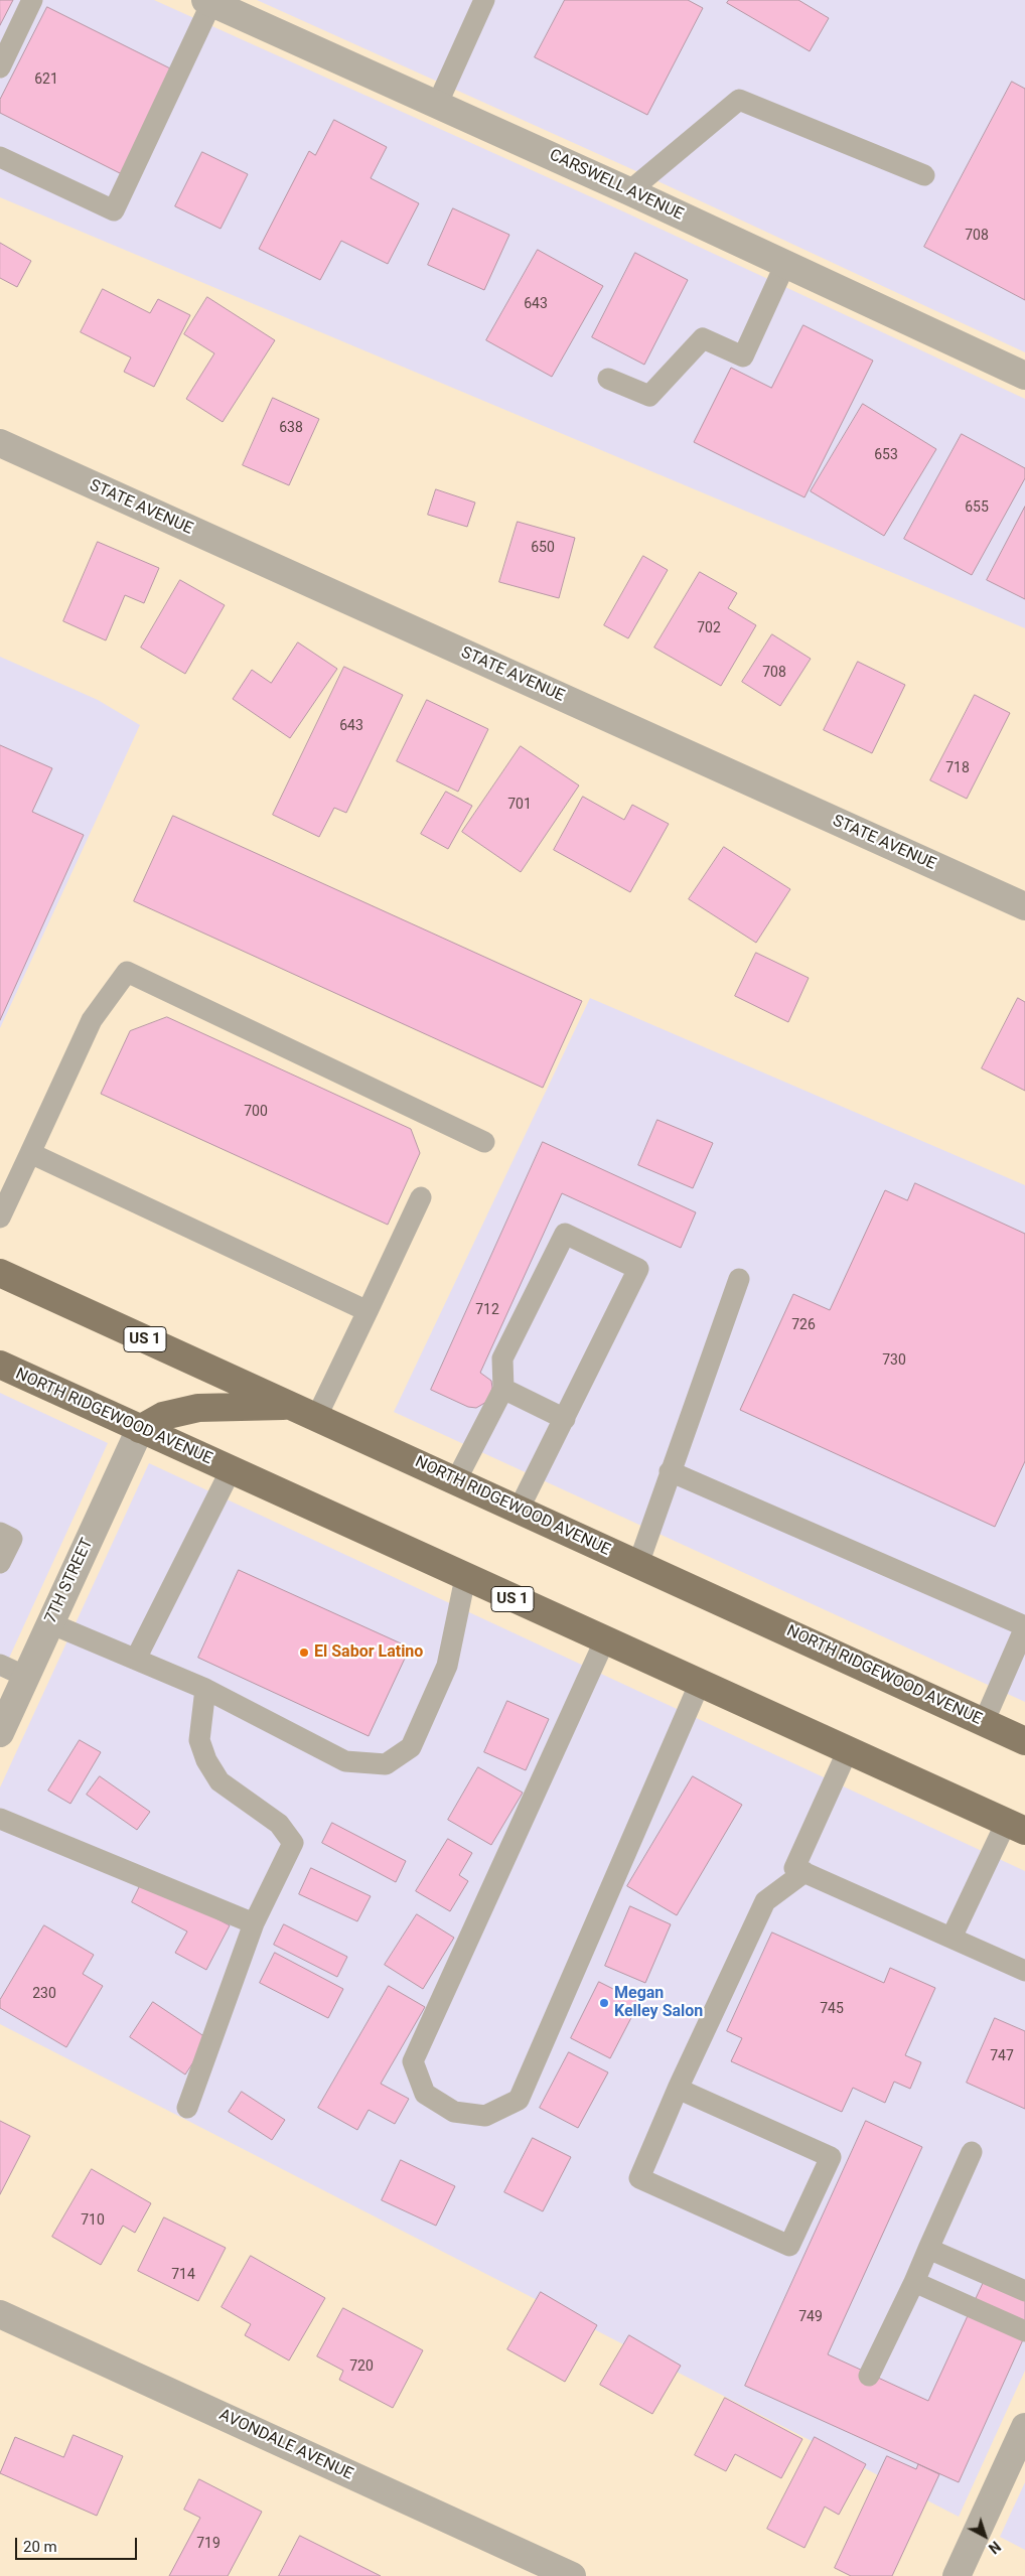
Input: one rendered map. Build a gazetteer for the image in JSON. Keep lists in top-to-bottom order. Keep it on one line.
{"streets":{"main road":["US 1","NORTH RIDGEWOOD AVENUE"],"street":["CARSWELL AVENUE","STATE AVENUE","7TH STREET","AVONDALE AVENUE"]},"crossings":[["NORTH RIDGEWOOD AVENUE","7TH STREET"]],"places":["El Sabor Latino","Megan Kelley Salon"],"house_numbers":["621","708","643","638","653","655","650","702","708","643","718","701","700","712","726","730","230","745","747","710","714","749","720","719"],"scale_bar":"20 m","north":"bottom right"}
